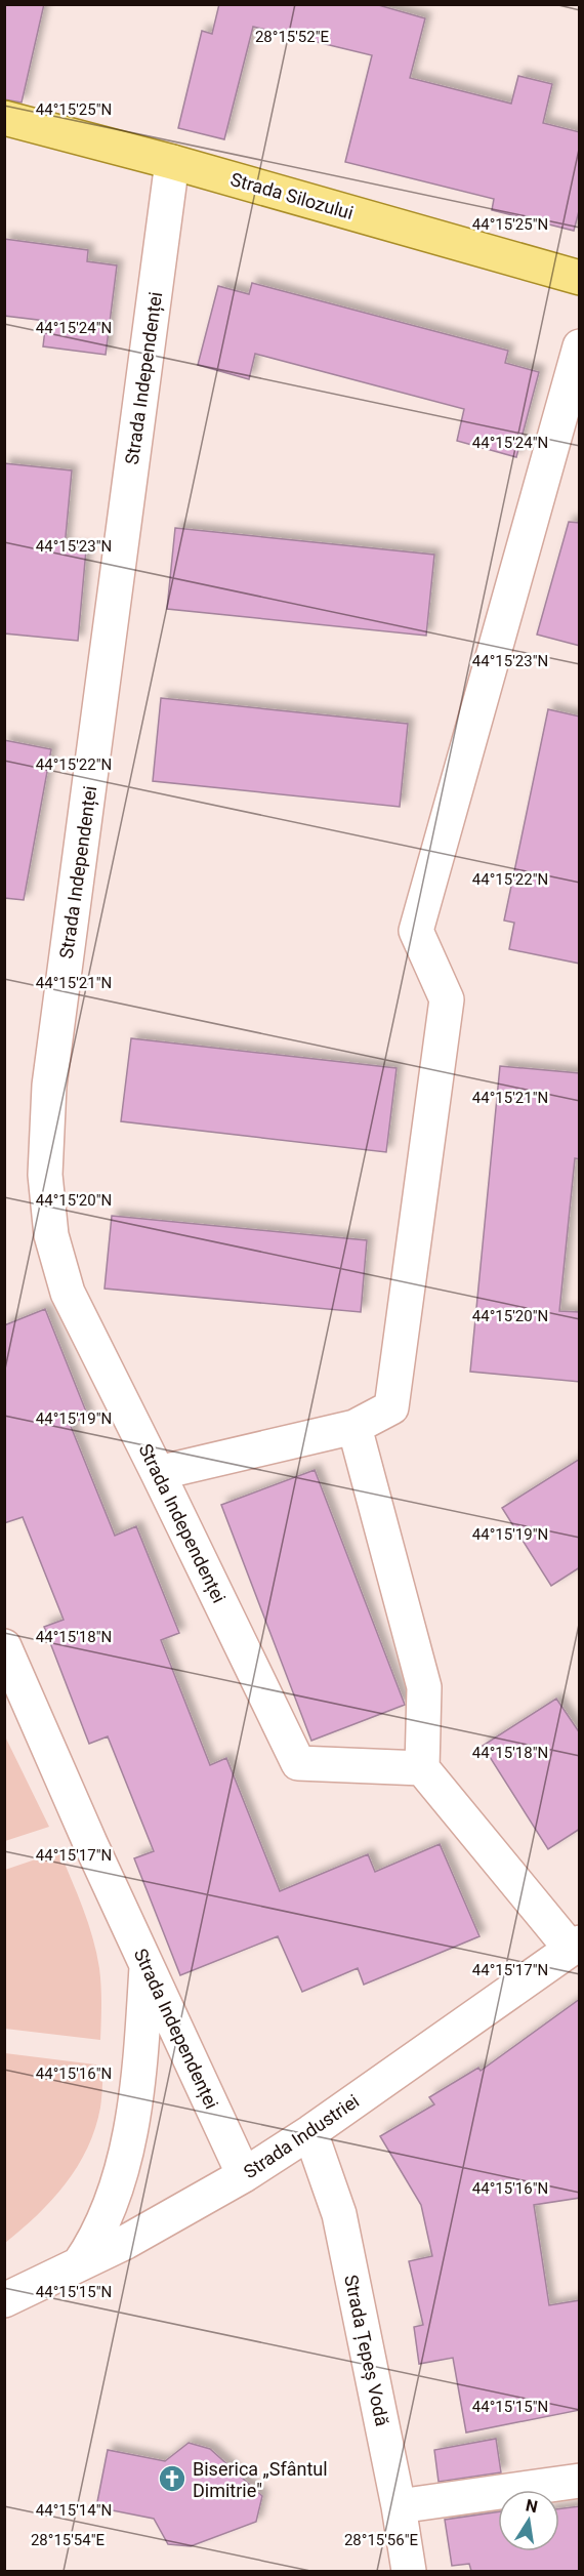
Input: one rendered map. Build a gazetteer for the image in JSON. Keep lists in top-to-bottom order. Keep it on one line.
{"streets":{"main road":["Strada Silozului"],"street":["Strada Independenței","Strada Industriei","Strada Țepeș Vodă"]},"crossings":[["Strada Silozului","Strada Independenței"],["Strada Independenței","Strada Industriei"],["Strada Industriei","Strada Țepeș Vodă"]],"places":{"church":["Biserica „Sfântul Dimitrie\""]},"north":"top","coordinates":["28°15'52\"E","44°15'25\"N","44°15'24\"N","44°15'23\"N","44°15'22\"N","44°15'21\"N","44°15'20\"N","44°15'19\"N","44°15'18\"N","44°15'17\"N","44°15'16\"N","44°15'15\"N","44°15'14\"N","28°15'54\"E","28°15'56\"E"]}
